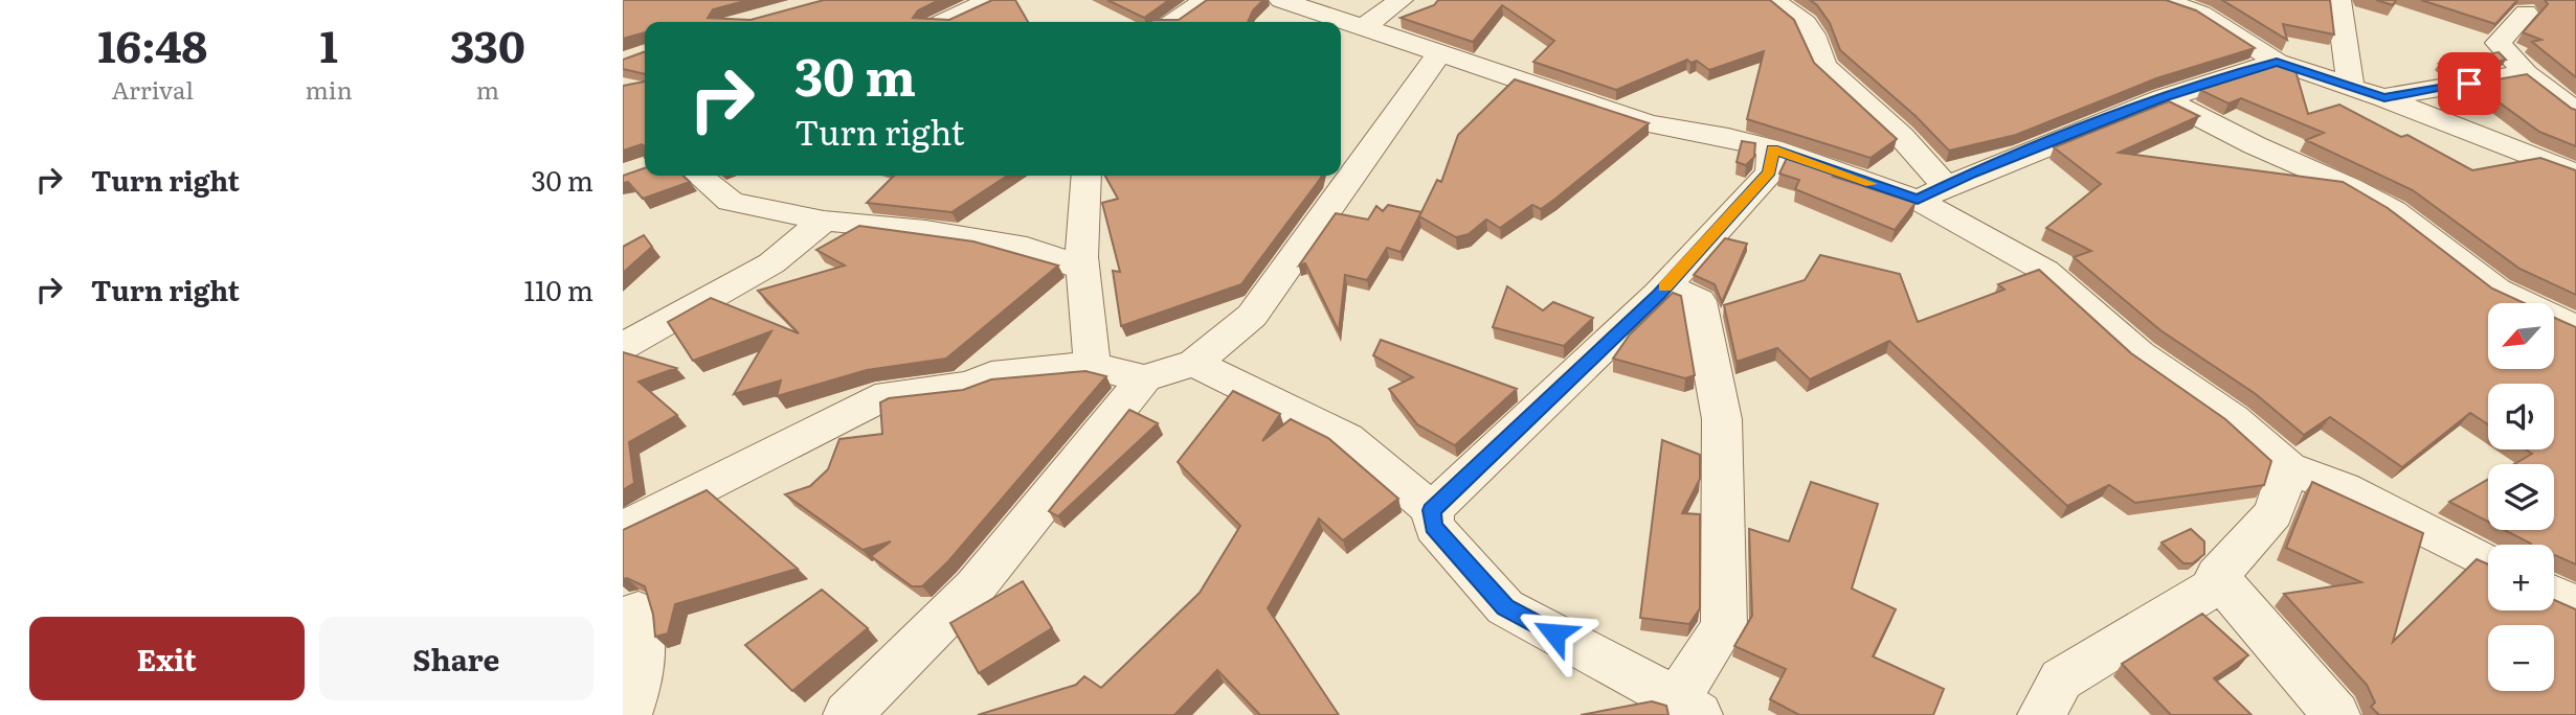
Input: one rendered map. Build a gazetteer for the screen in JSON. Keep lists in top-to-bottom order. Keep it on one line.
{"north":"bottom left","page":{"eta":["16:48","Arrival","1","min","330","m"],"turn":["30 m","Turn right"],"list":[{"name":"Turn right","value":"30 m"},{"name":"Turn right","value":"110 m"}],"map_buttons":["+","−"],"buttons":["Exit","Share"]}}
